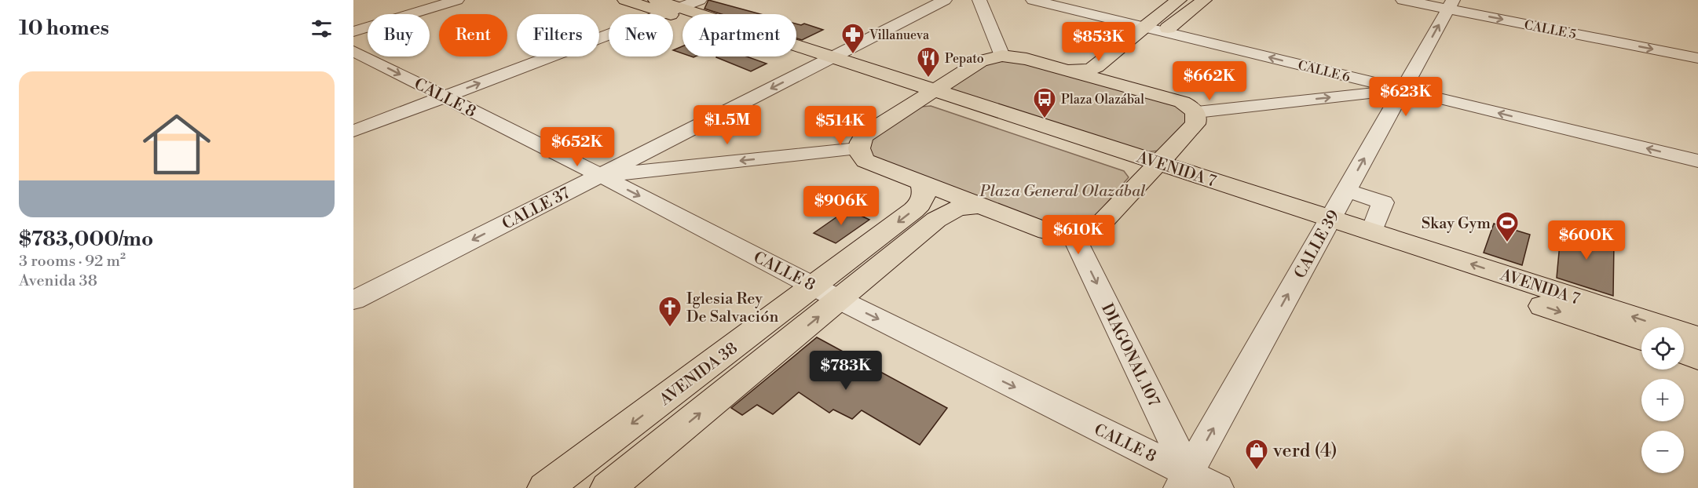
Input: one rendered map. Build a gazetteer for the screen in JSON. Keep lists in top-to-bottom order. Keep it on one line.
{"streets":{"main road":["AVENIDA 7","AVENIDA 38"],"street":["CALLE 5","CALLE 6","CALLE 8","CALLE 37","CALLE 39","DIAGONAL 107"]},"crossings":[["CALLE 5","CALLE 39"],["CALLE 6","CALLE 39"],["CALLE 8","CALLE 37"],["CALLE 8","CALLE 39"],["CALLE 8","DIAGONAL 107"],["CALLE 8","AVENIDA 38"],["AVENIDA 7","CALLE 37"],["AVENIDA 7","CALLE 39"],["CALLE 39","DIAGONAL 107"]],"one_way":["CALLE 5","CALLE 8","CALLE 39","DIAGONAL 107"],"parks":["Plaza General Olazábal"],"places":{"pharmacy":["Villanueva"],"restaurant":["Pepato"],"bus stop":["Plaza Olazábal"],"sports":["Skay Gym"],"church":["Iglesia Rey De Salvación"],"shop":["verd (4)"]},"page":{"heading":"10 homes","chip":["Buy","Rent","Filters","New","Apartment"],"price":["$853K","$662K","$623K","$1.5M","$514K","$652K","$906K","$610K","$600K","$783K"],"list":[{"name":"$783,000/mo","note":"3 rooms · 92 m² · Avenida 38"}],"map_buttons":["+","−"]}}
